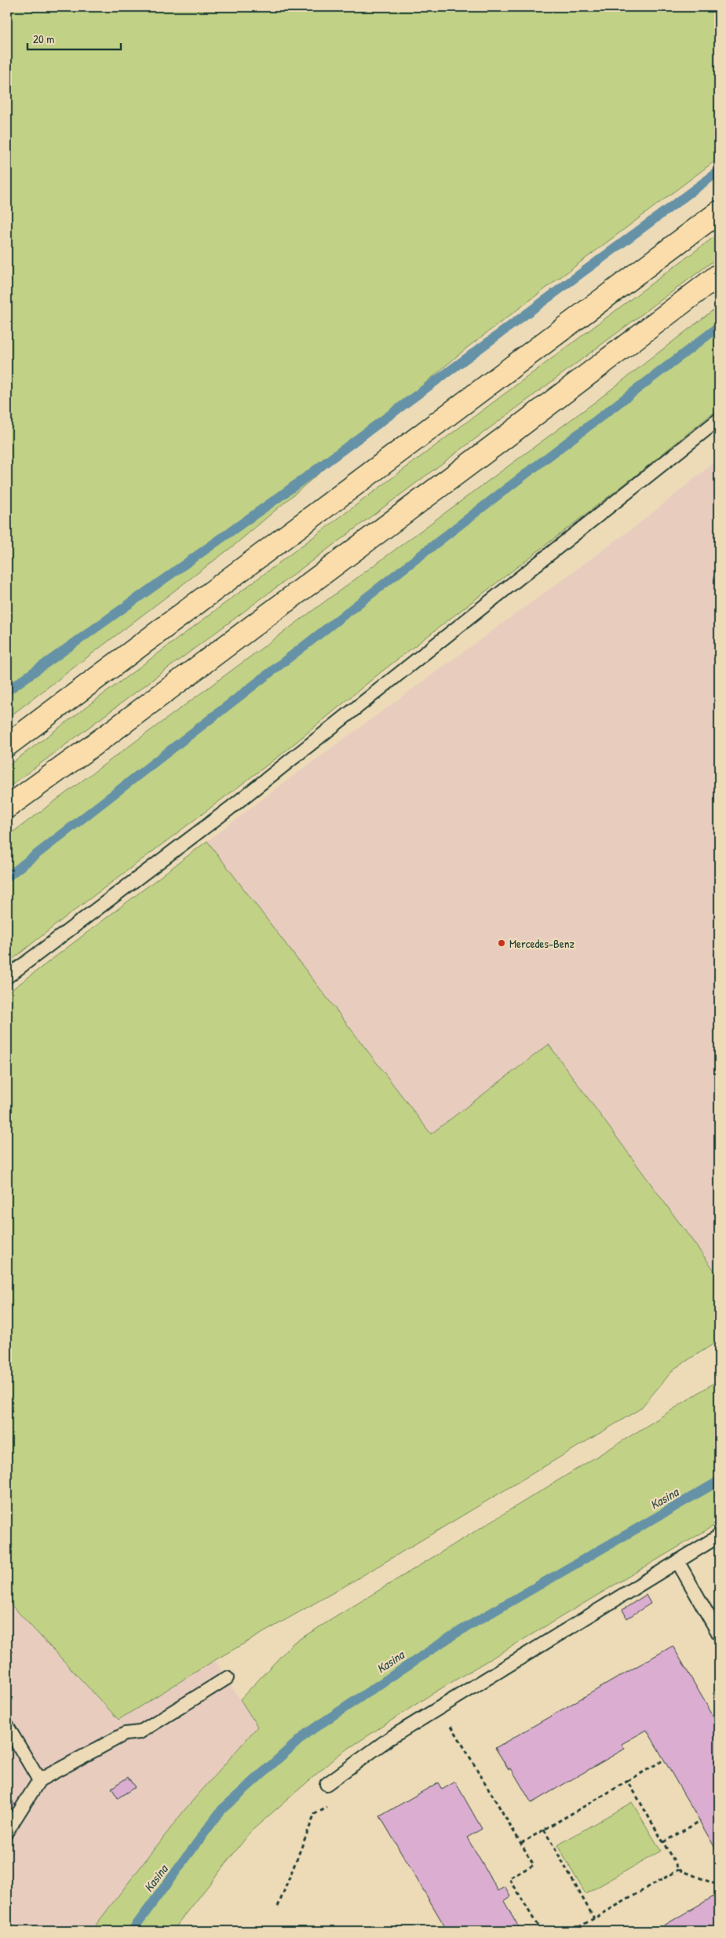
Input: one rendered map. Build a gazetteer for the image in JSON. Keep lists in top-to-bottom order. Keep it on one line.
{"water":["Kasina"],"places":["Mercedes-Benz"],"scale_bar":"20 m"}
